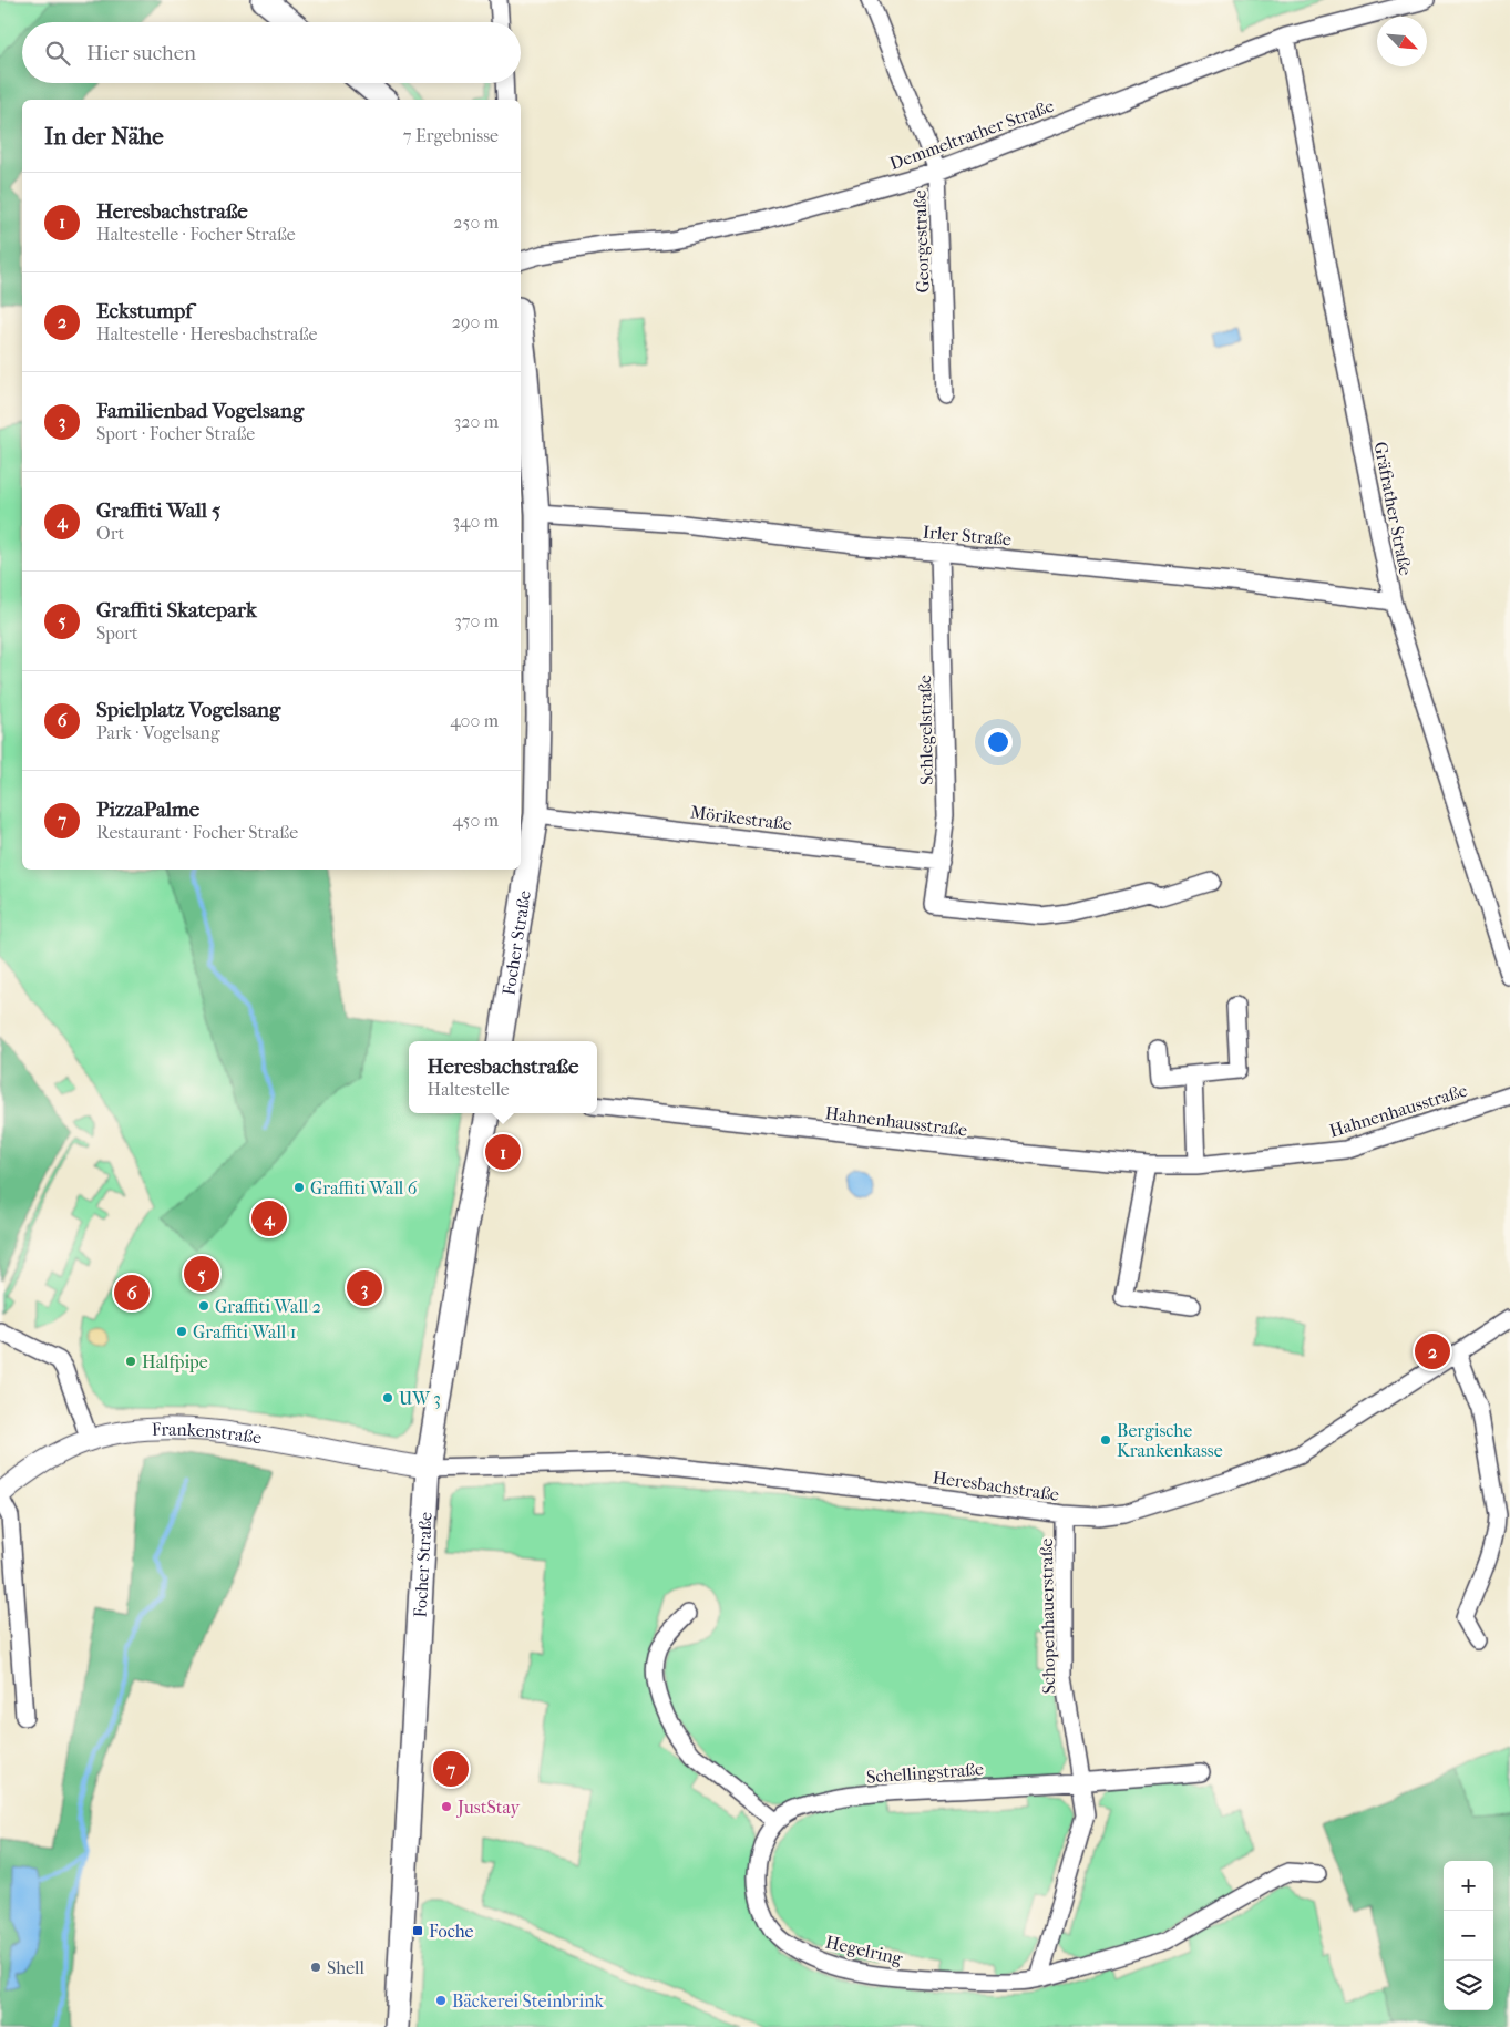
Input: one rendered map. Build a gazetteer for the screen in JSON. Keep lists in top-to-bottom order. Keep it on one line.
{"streets":{"main road":["Focher Straße"],"street":["Demmeltrather Straße","Georgestraße","Gräfrather Straße","Irler Straße","Schlegelstraße","Mörikestraße","Hahnenhausstraße","Frankenstraße","Heresbachstraße","Schopenhauerstraße","Schellingstraße","Hegelring"]},"crossings":[["Demmeltrather Straße","Georgestraße"],["Demmeltrather Straße","Gräfrather Straße"],["Gräfrather Straße","Irler Straße"],["Irler Straße","Schlegelstraße"],["Irler Straße","Focher Straße"],["Schlegelstraße","Mörikestraße"],["Mörikestraße","Focher Straße"],["Focher Straße","Frankenstraße"],["Focher Straße","Heresbachstraße"],["Frankenstraße","Heresbachstraße"],["Heresbachstraße","Schopenhauerstraße"],["Schopenhauerstraße","Schellingstraße"],["Schopenhauerstraße","Hegelring"],["Schellingstraße","Hegelring"]],"places":{"other":["Graffiti Wall 6","Graffiti Wall 2","Graffiti Wall 1","Halfpipe","UW 3","Bergische Krankenkasse","JustStay","Shell","Bäckerei Steinbrink"],"transit":["Foche"]},"north":"bottom right","page":{"search":"Hier suchen","heading":["In der Nähe","7 Ergebnisse"],"list":[{"mark":"1","name":"Heresbachstraße","note":"Haltestelle · Focher Straße","value":"250 m"},{"mark":"2","name":"Eckstumpf","note":"Haltestelle · Heresbachstraße","value":"290 m"},{"mark":"3","name":"Familienbad Vogelsang","note":"Sport · Focher Straße","value":"320 m"},{"mark":"4","name":"Graffiti Wall 5","note":"Ort","value":"340 m"},{"mark":"5","name":"Graffiti Skatepark","note":"Sport","value":"370 m"},{"mark":"6","name":"Spielplatz Vogelsang","note":"Park · Vogelsang","value":"400 m"},{"mark":"7","name":"PizzaPalme","note":"Restaurant · Focher Straße","value":"450 m"}],"popup":["Heresbachstraße","Haltestelle"],"pins":["1","4","5","3","6","2","7"],"map_buttons":["+","−"]}}
